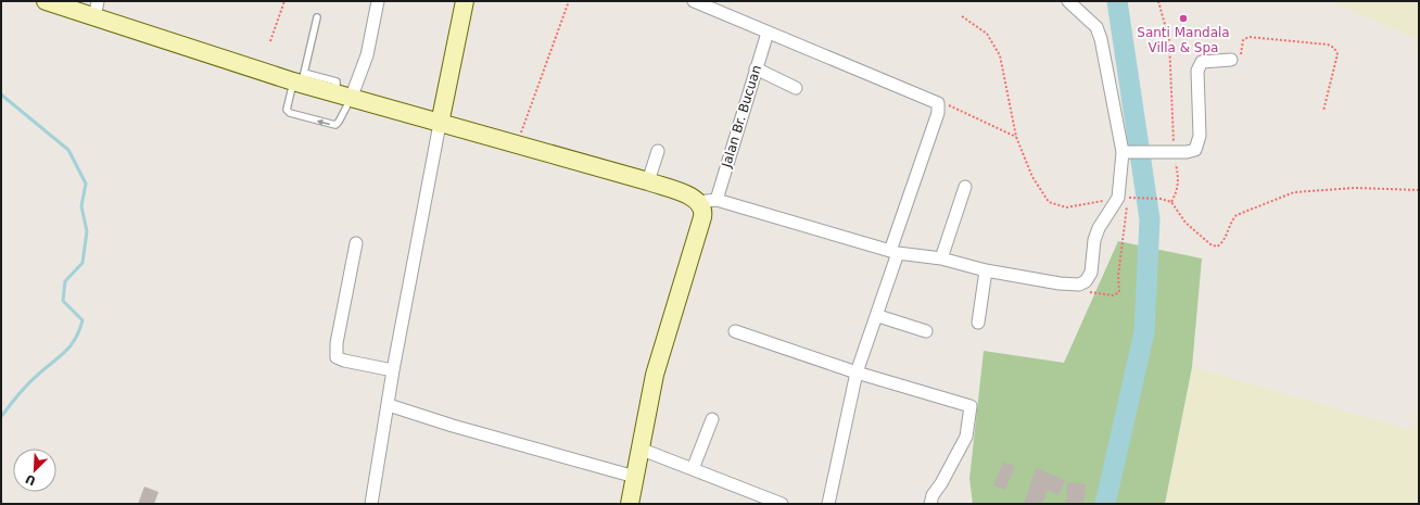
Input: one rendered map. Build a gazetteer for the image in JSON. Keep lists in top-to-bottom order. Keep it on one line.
{"streets":{"street":["Jalan Br. Bucuan"]},"places":["Santi Mandala Villa & Spa"],"north":"bottom left"}
